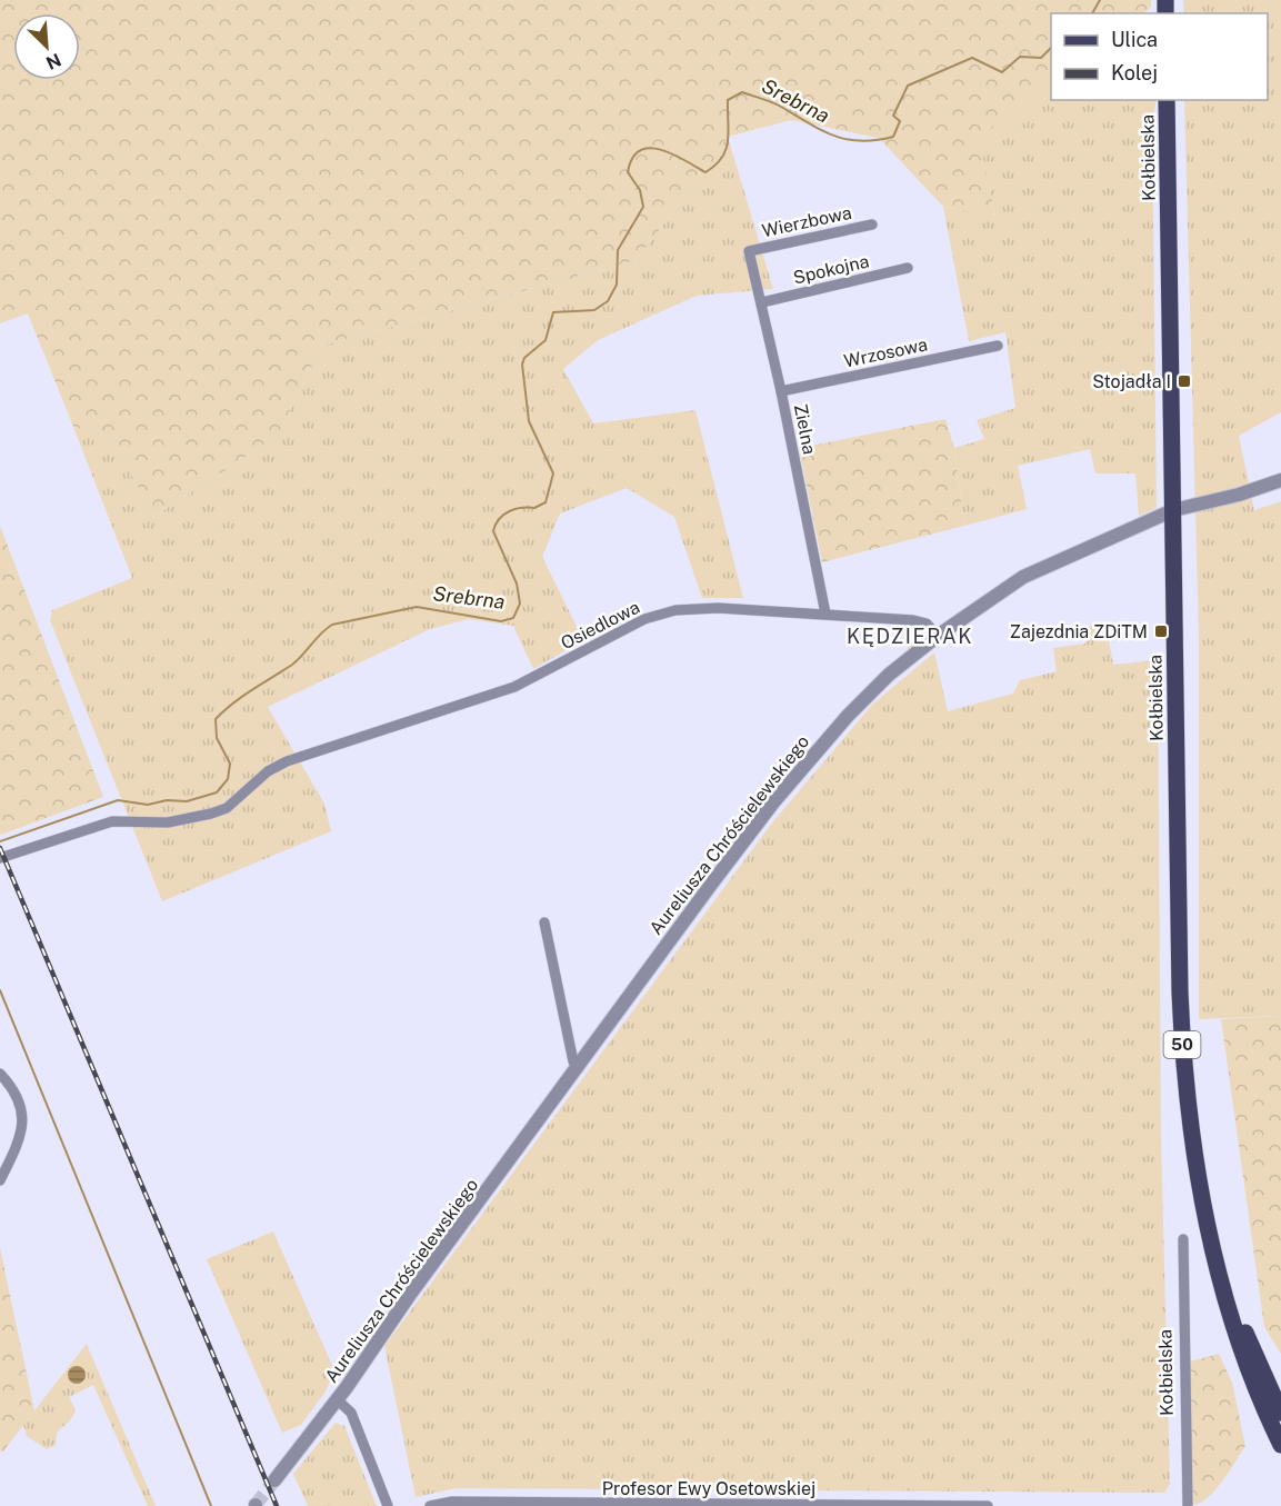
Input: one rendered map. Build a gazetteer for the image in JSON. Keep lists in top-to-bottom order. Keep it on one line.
{"streets":{"main road":["Kołbielska","50"],"street":["Wierzbowa","Spokojna","Wrzosowa","Zielna","Osiedlowa","Aureliusza Chróścielewskiego","Profesor Ewy Osetowskiej"]},"crossings":[["Kołbielska","Aureliusza Chróścielewskiego"],["Kołbielska","50"],["Wierzbowa","Zielna"],["Spokojna","Zielna"],["Wrzosowa","Zielna"],["Zielna","Osiedlowa"],["Osiedlowa","Aureliusza Chróścielewskiego"]],"districts":["KĘDZIERAK"],"water":["Srebrna"],"places":{"transit":["Stojadła I","Zajezdnia ZDiTM"]},"legend":["Ulica","Kolej"],"north":"bottom right"}
